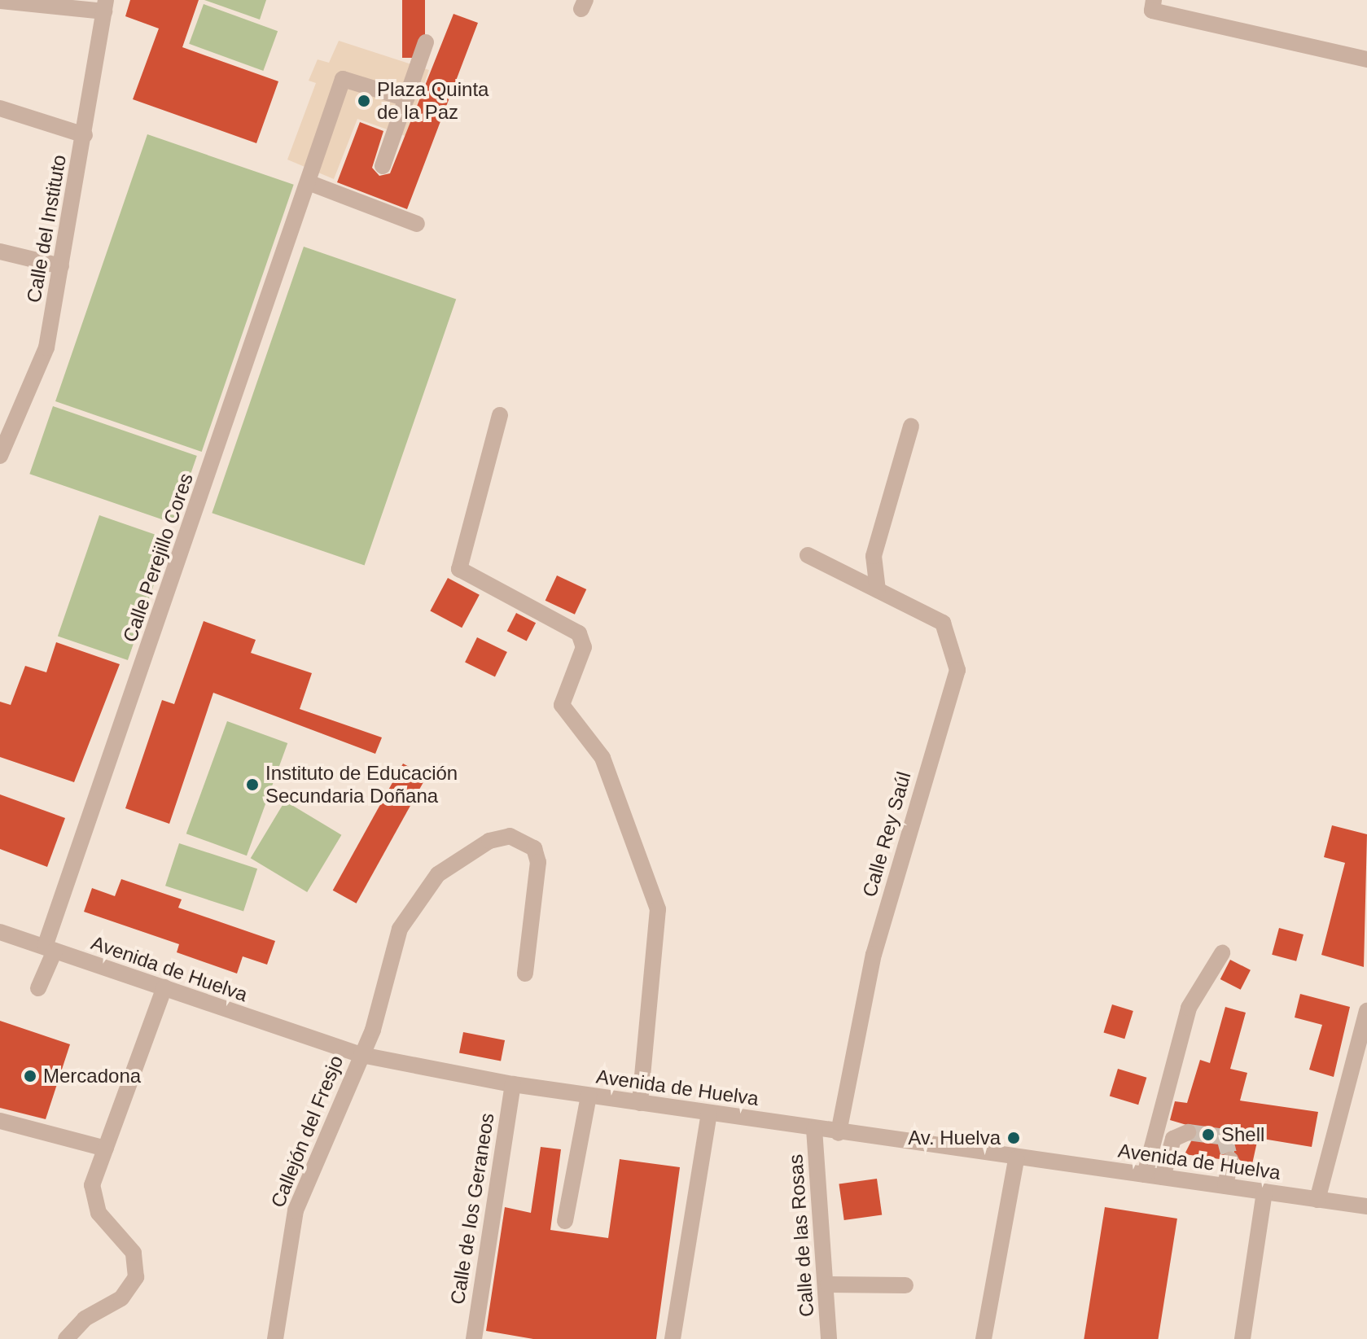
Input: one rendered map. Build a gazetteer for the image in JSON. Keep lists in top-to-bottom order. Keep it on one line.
{"streets":{"street":["Calle del Instituto","Calle Perejillo Cores","Calle Rey Saúl","Avenida de Huelva","Callejón del Fresjo","Calle de los Geraneos","Calle de las Rosas"]},"crossings":[["Calle Perejillo Cores","Avenida de Huelva"],["Calle Rey Saúl","Avenida de Huelva"],["Avenida de Huelva","Callejón del Fresjo"],["Avenida de Huelva","Calle de los Geraneos"],["Avenida de Huelva","Calle de las Rosas"]],"places":["Plaza Quinta de la Paz","Instituto de Educación Secundaria Doñana","Mercadona","Shell","Av. Huelva"]}
